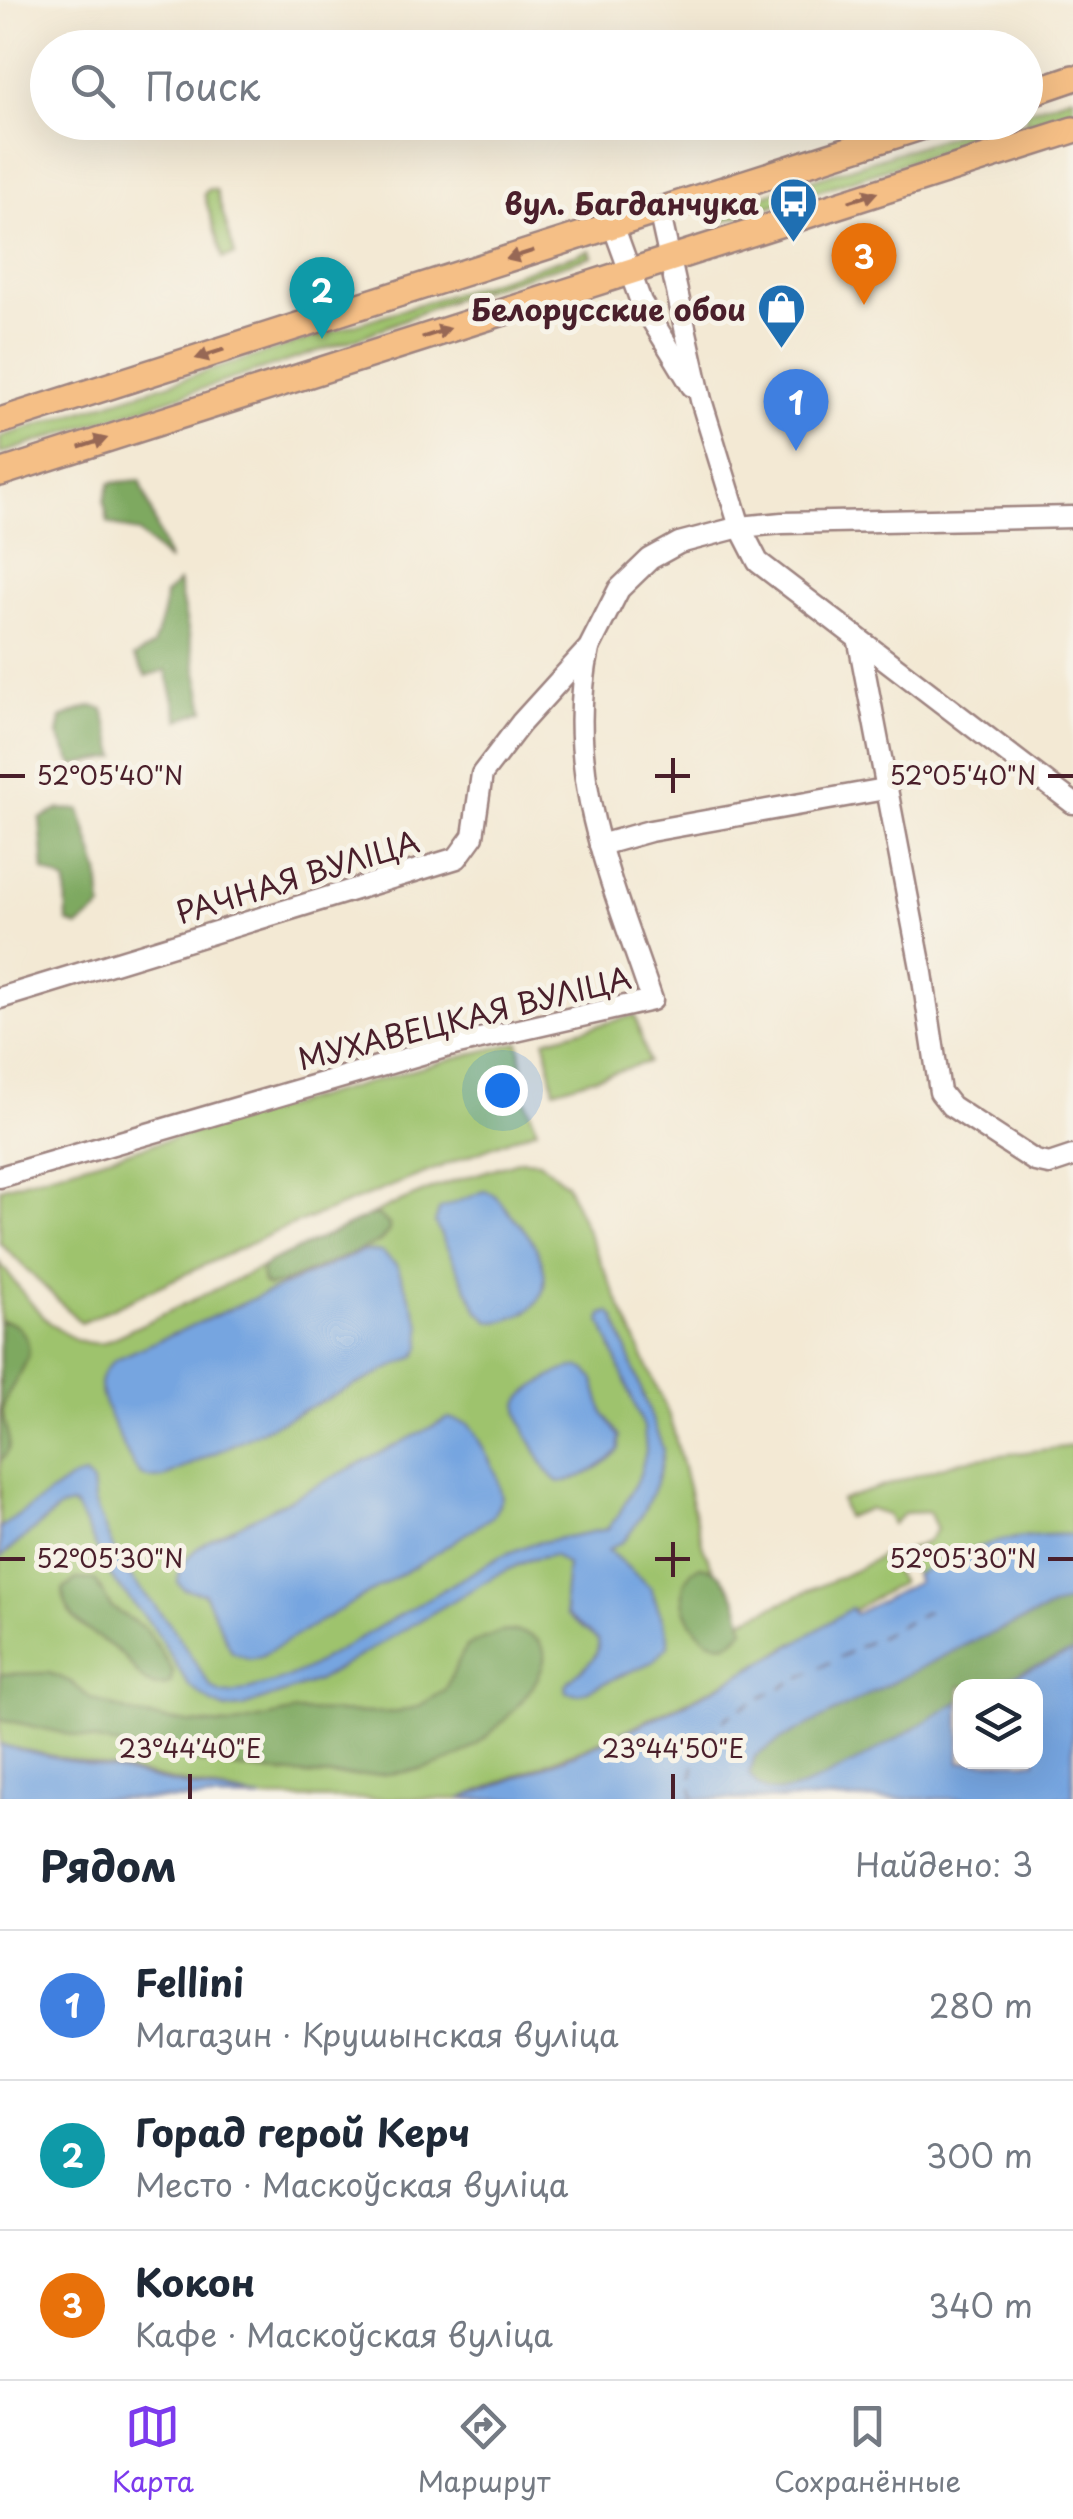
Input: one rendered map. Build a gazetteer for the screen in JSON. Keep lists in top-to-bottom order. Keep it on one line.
{"streets":{"street":["РАЧНАЯ ВУЛІЦА","МУХАВЕЦКАЯ ВУЛІЦА"]},"crossings":[["РАЧНАЯ ВУЛІЦА","МУХАВЕЦКАЯ ВУЛІЦА"]],"places":{"bus stop":["вул. Багданчука"],"shop":["Белорусские обои"]},"page":{"search":"Поиск","pins":["3","2","1"],"heading":["Рядом","Найдено: 3"],"list":[{"mark":"1","name":"Fellini","note":"Магазин · Крушынская вуліца","value":"280 m"},{"mark":"2","name":"Горад герой Керч","note":"Место · Маскоўская вуліца","value":"300 m"},{"mark":"3","name":"Кокон","note":"Кафе · Маскоўская вуліца","value":"340 m"}],"nav":["Карта","Маршрут","Сохранённые"]},"coordinates":["52°05'40\"N","52°05'30\"N","23°44'40\"E","23°44'50\"E"]}
